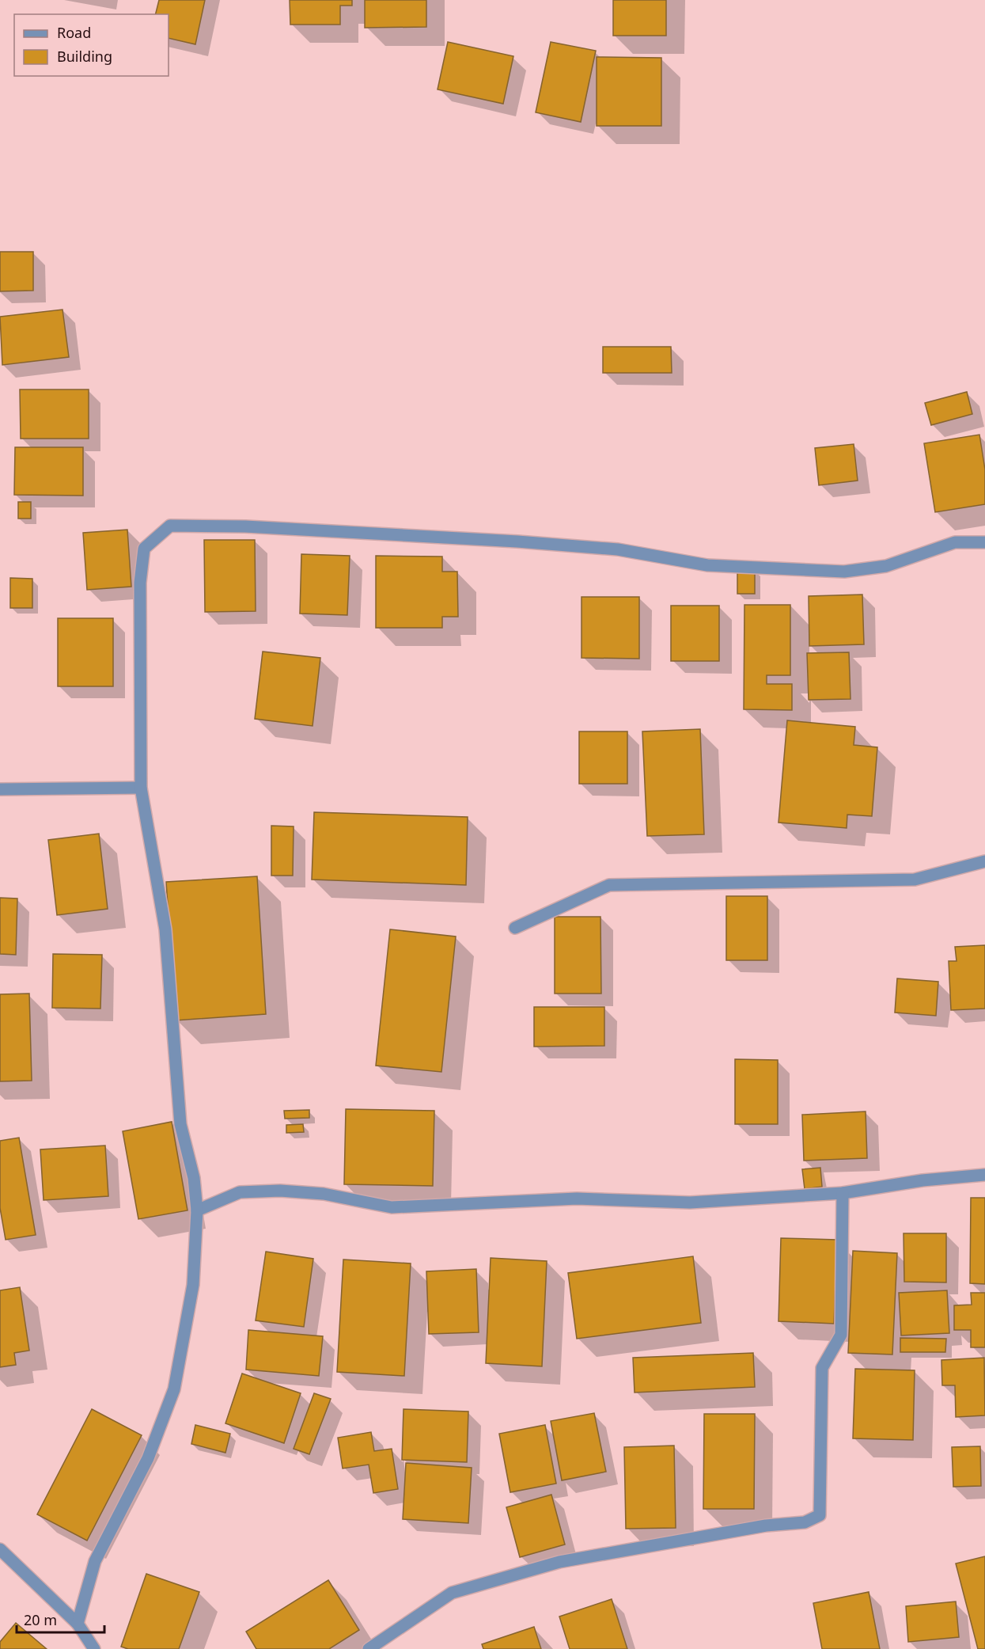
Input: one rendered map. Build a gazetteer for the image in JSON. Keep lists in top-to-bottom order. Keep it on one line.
{"legend":["Road","Building"],"scale_bar":"20 m"}
